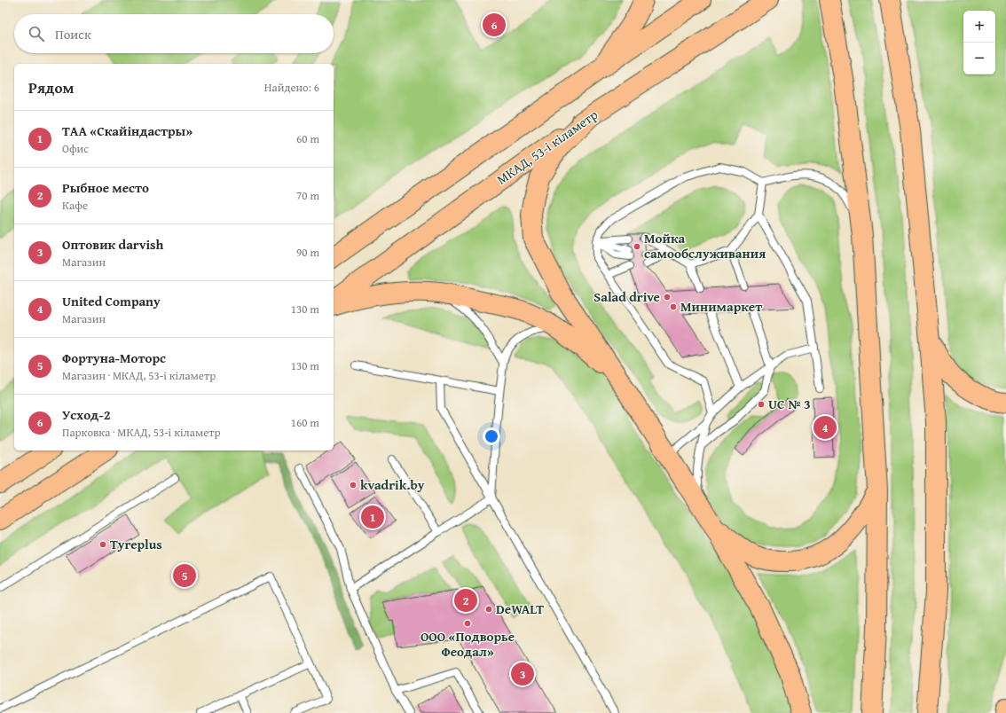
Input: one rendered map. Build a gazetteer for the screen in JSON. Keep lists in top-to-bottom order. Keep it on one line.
{"streets":{"highway":["МКАД, 53-і кіламетр"]},"places":["Мойка самообслуживания","Salad drive","Минимаркет","UC № 3","kvadrik.by","Tyreplus","DeWALT","ООО «Подворье Феодал»"],"page":{"map_buttons":["+","−"],"pins":["6","4","1","5","2","3"],"search":"Поиск","heading":["Рядом","Найдено: 6"],"list":[{"mark":"1","name":"ТАА «Скайіндастры»","note":"Офис","value":"60 m"},{"mark":"2","name":"Рыбное место","note":"Кафе","value":"70 m"},{"mark":"3","name":"Оптовик darvish","note":"Магазин","value":"90 m"},{"mark":"4","name":"United Company","note":"Магазин","value":"130 m"},{"mark":"5","name":"Фортуна-Моторс","note":"Магазин · МКАД, 53-і кіламетр","value":"130 m"},{"mark":"6","name":"Усход-2","note":"Парковка · МКАД, 53-і кіламетр","value":"160 m"}]}}
